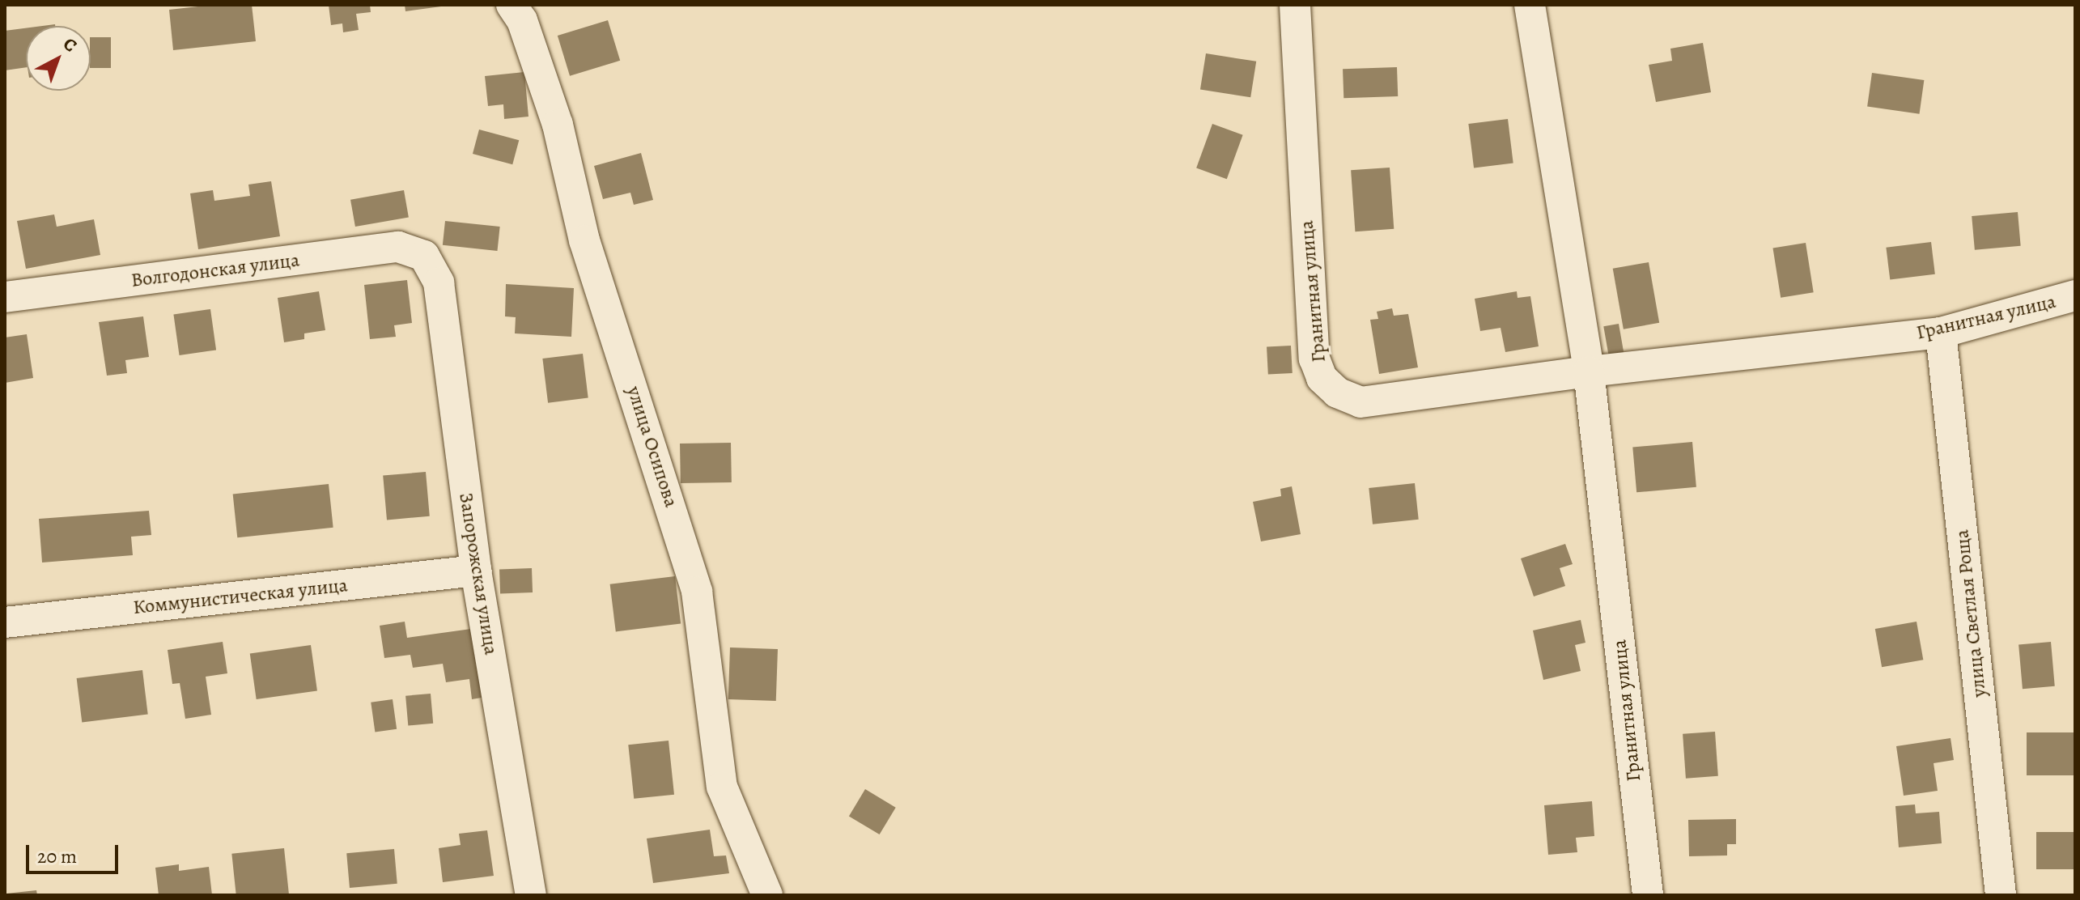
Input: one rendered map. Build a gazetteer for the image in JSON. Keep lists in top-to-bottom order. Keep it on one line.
{"streets":{"street":["Волгодонская улица","Гранитная улица","улица Осипова","Запорожская улица","Коммунистическая улица","улица Светлая Роща"]},"crossings":[["Волгодонская улица","Запорожская улица"],["Гранитная улица","улица Светлая Роща"],["Запорожская улица","Коммунистическая улица"]],"scale_bar":"20 m","north":"top right"}
